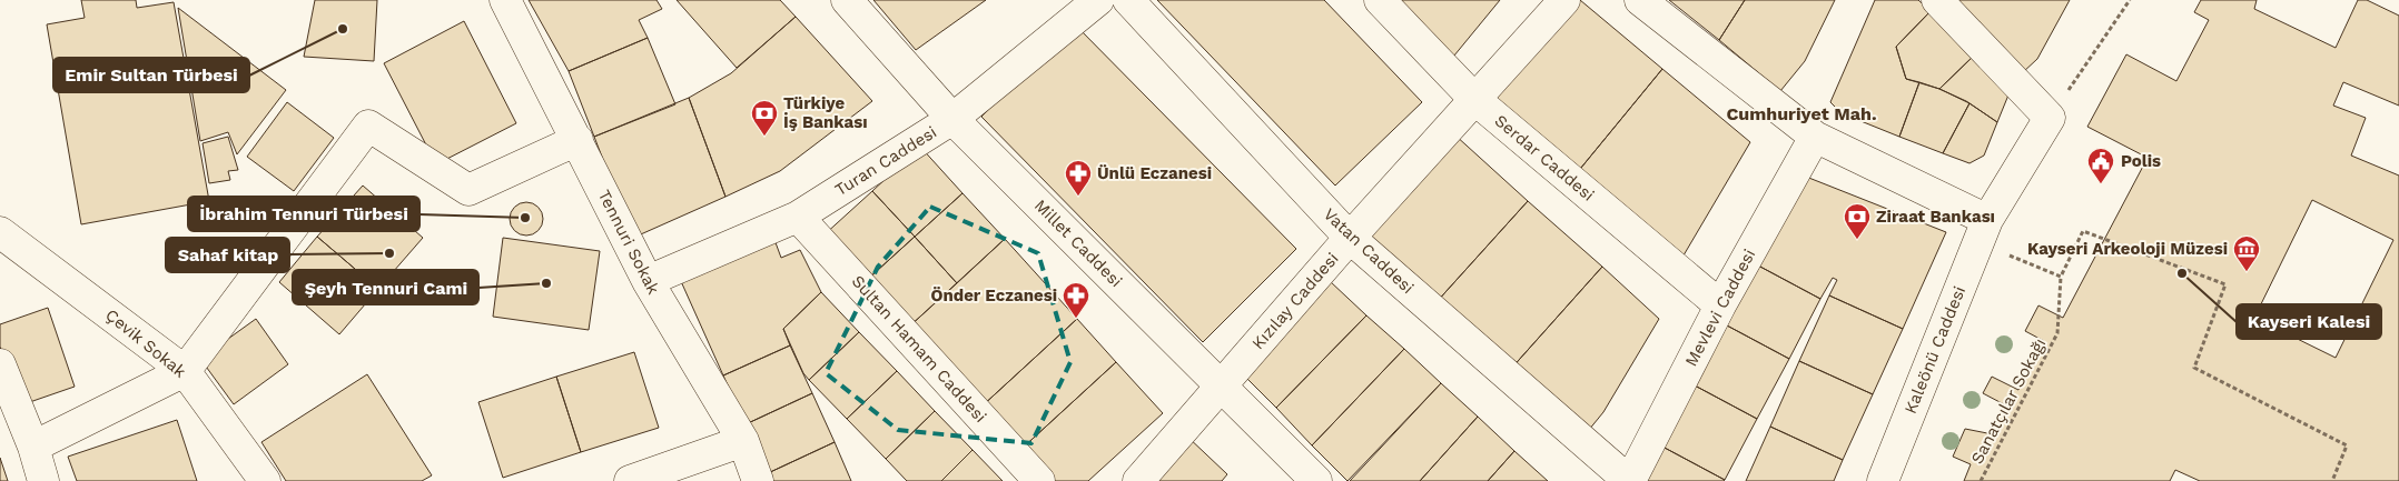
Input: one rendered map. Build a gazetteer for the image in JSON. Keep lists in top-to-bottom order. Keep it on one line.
{"streets":{"street":["Serdar Caddesi","Turan Caddesi","Tennuri Sokak","Millet Caddesi","Vatan Caddesi","Kızılay Caddesi","Mevlevi Caddesi","Çevik Sokak","Sultan Hamam Caddesi","Kaleönü Caddesi"],"path":["Sanatçılar Sokağı"]},"crossings":[["Serdar Caddesi","Kızılay Caddesi"],["Serdar Caddesi","Mevlevi Caddesi"],["Turan Caddesi","Tennuri Sokak"],["Turan Caddesi","Millet Caddesi"],["Turan Caddesi","Sultan Hamam Caddesi"],["Millet Caddesi","Kızılay Caddesi"],["Vatan Caddesi","Kızılay Caddesi"],["Vatan Caddesi","Mevlevi Caddesi"]],"districts":["Cumhuriyet Mah."],"places":{"other":["Emir Sultan Türbesi","İbrahim Tennuri Türbesi","Sahaf kitap","Kayseri Kalesi","Şeyh Tennuri Cami"],"bank":["Türkiye İş Bankası","Ziraat Bankası"],"public building":["Polis"],"pharmacy":["Ünlü Eczanesi","Önder Eczanesi"],"museum":["Kayseri Arkeoloji Müzesi"]}}
